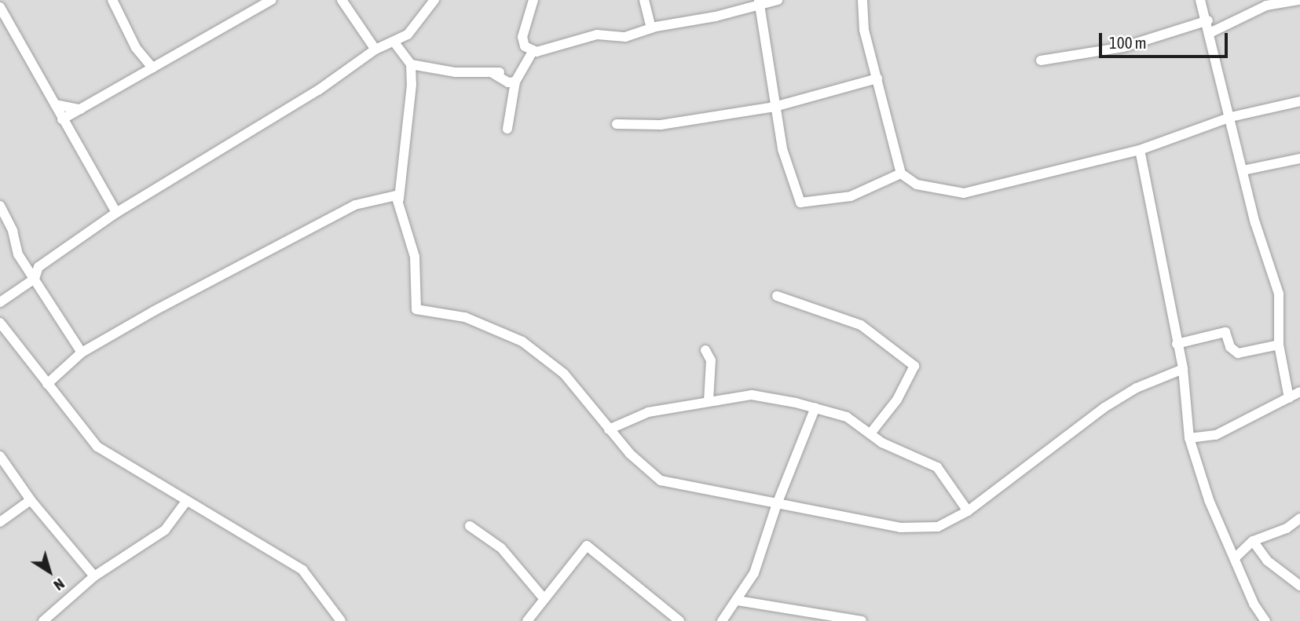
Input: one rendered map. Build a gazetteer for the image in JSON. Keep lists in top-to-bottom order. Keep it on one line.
{"scale_bar":"100 m","north":"bottom right"}
